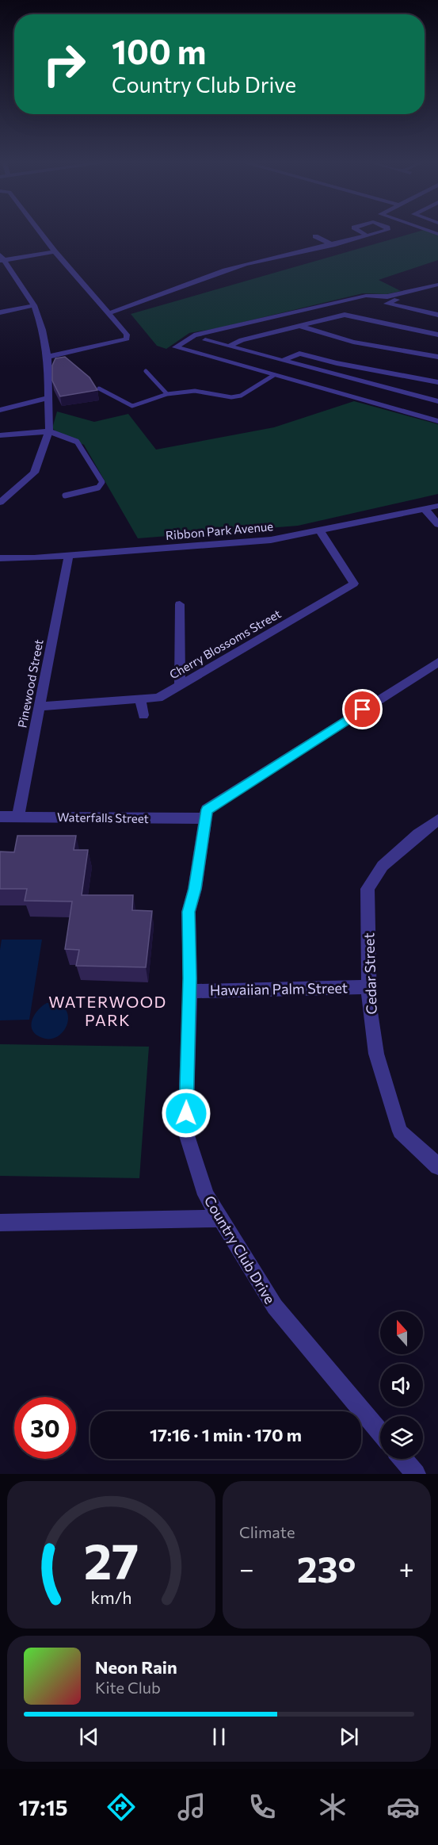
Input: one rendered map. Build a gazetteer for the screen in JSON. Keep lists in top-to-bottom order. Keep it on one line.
{"streets":{"street":["Ribbon Park Avenue","Cherry Blossoms Street","Pinewood Street","Waterfalls Street","Cedar Street","Hawaiian Palm Street","Country Club Drive"]},"crossings":[["Ribbon Park Avenue","Cherry Blossoms Street"],["Ribbon Park Avenue","Pinewood Street"],["Cherry Blossoms Street","Pinewood Street"],["Pinewood Street","Waterfalls Street"],["Waterfalls Street","Country Club Drive"],["Cedar Street","Hawaiian Palm Street"],["Hawaiian Palm Street","Country Club Drive"]],"districts":["WATERWOOD PARK"],"north":"top","page":{"turn":["100 m","Country Club Drive"],"limit":"30","trip":"17:16 · 1 min · 170 m","tile":"Climate","heat":["−","23°","+"],"song":["Neon Rain","Kite Club"],"tabs":"17:15","gauge":["27","km/h"]}}
